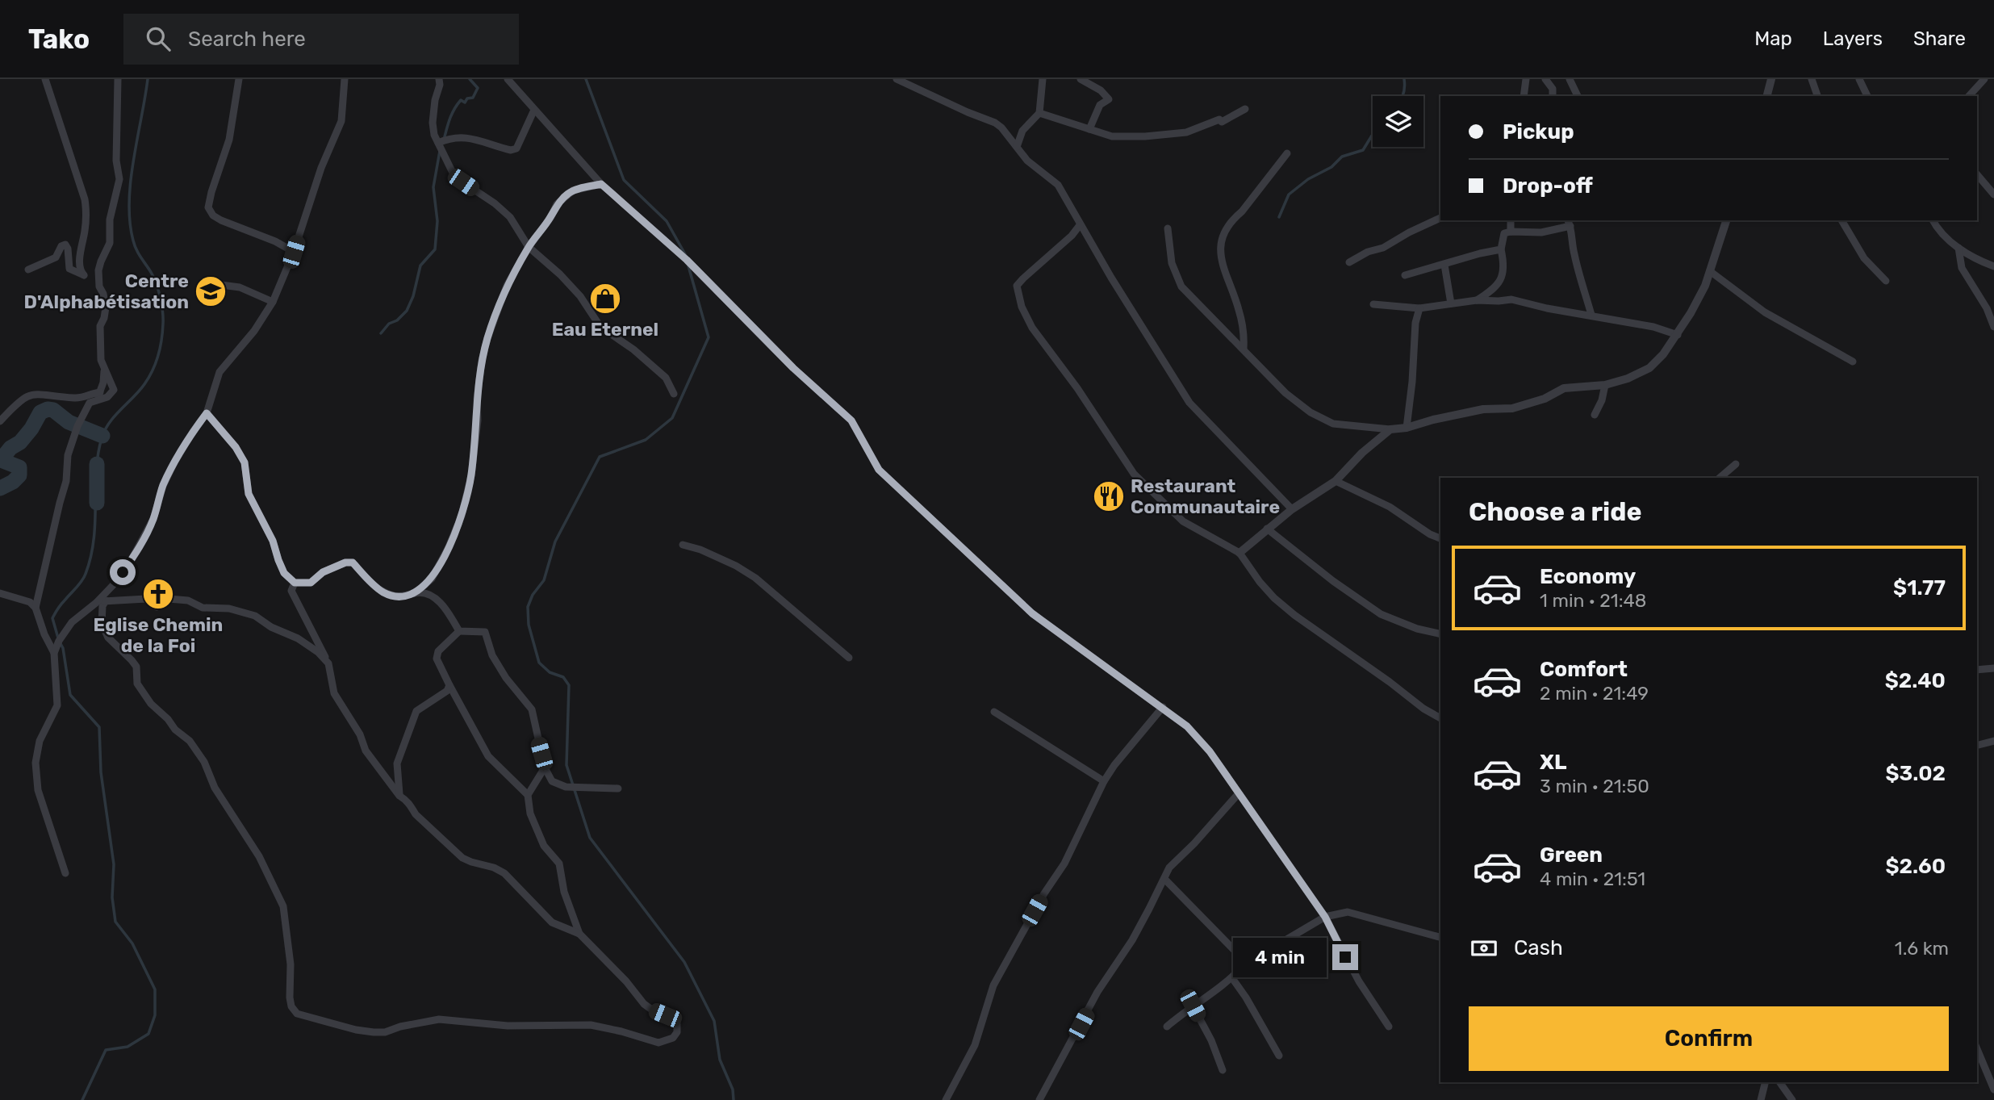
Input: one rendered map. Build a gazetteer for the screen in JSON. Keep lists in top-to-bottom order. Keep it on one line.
{"places":{"school or university":["Centre D'Alphabétisation"],"shop":["Eau Eternel"],"restaurant":["Restaurant Communautaire"],"church":["Eglise Chemin de la Foi"]},"page":{"header":"Tako","search":"Search here","nav":["Map","Layers","Share"],"banner":["Pickup","Drop-off"],"heading":"Choose a ride","list":[{"name":"Economy","note":"1 min · 21:48","value":"$1.77"},{"name":"Comfort","note":"2 min · 21:49","value":"$2.40"},{"name":"XL","note":"3 min · 21:50","value":"$3.02"},{"name":"Green","note":"4 min · 21:51","value":"$2.60"}],"pay":["Cash","1.6 km"],"bubble":"4 min","buttons":"Confirm"}}
